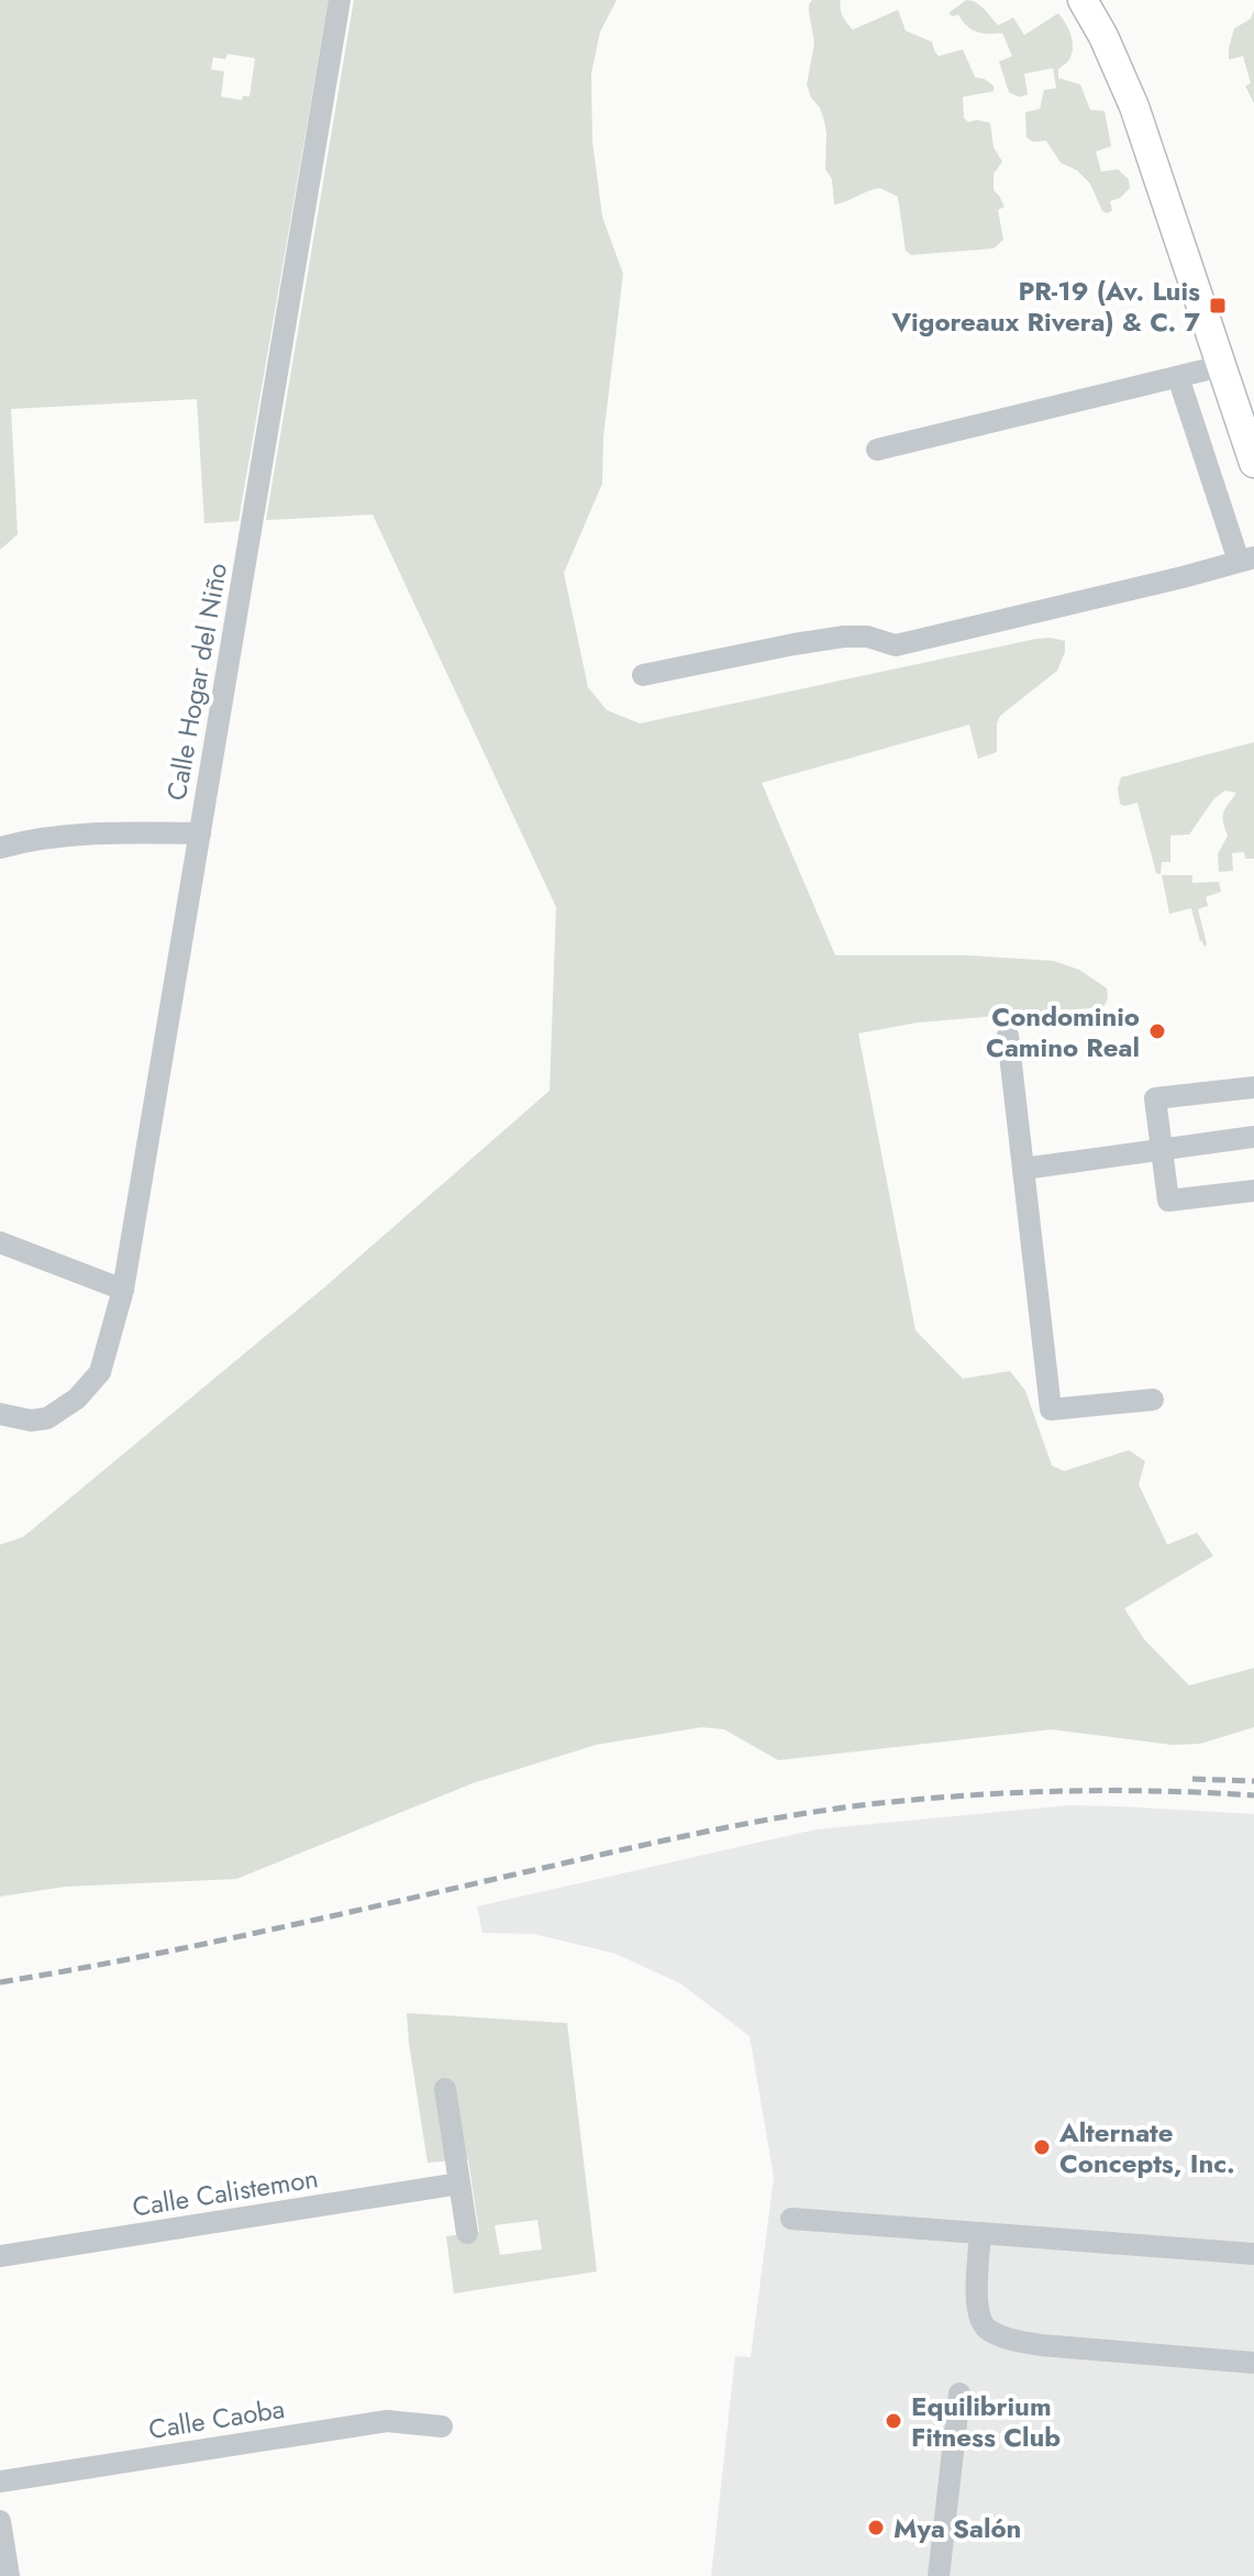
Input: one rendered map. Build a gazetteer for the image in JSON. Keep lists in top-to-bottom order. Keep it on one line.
{"streets":{"street":["Calle Hogar del Niño","Calle Calistemon","Calle Caoba"]},"places":{"transit":["PR-19 (Av. Luis Vigoreaux Rivera) & C. 7"],"other":["Condominio Camino Real","Alternate Concepts, Inc.","Equilibrium Fitness Club","Mya Salón"]}}
